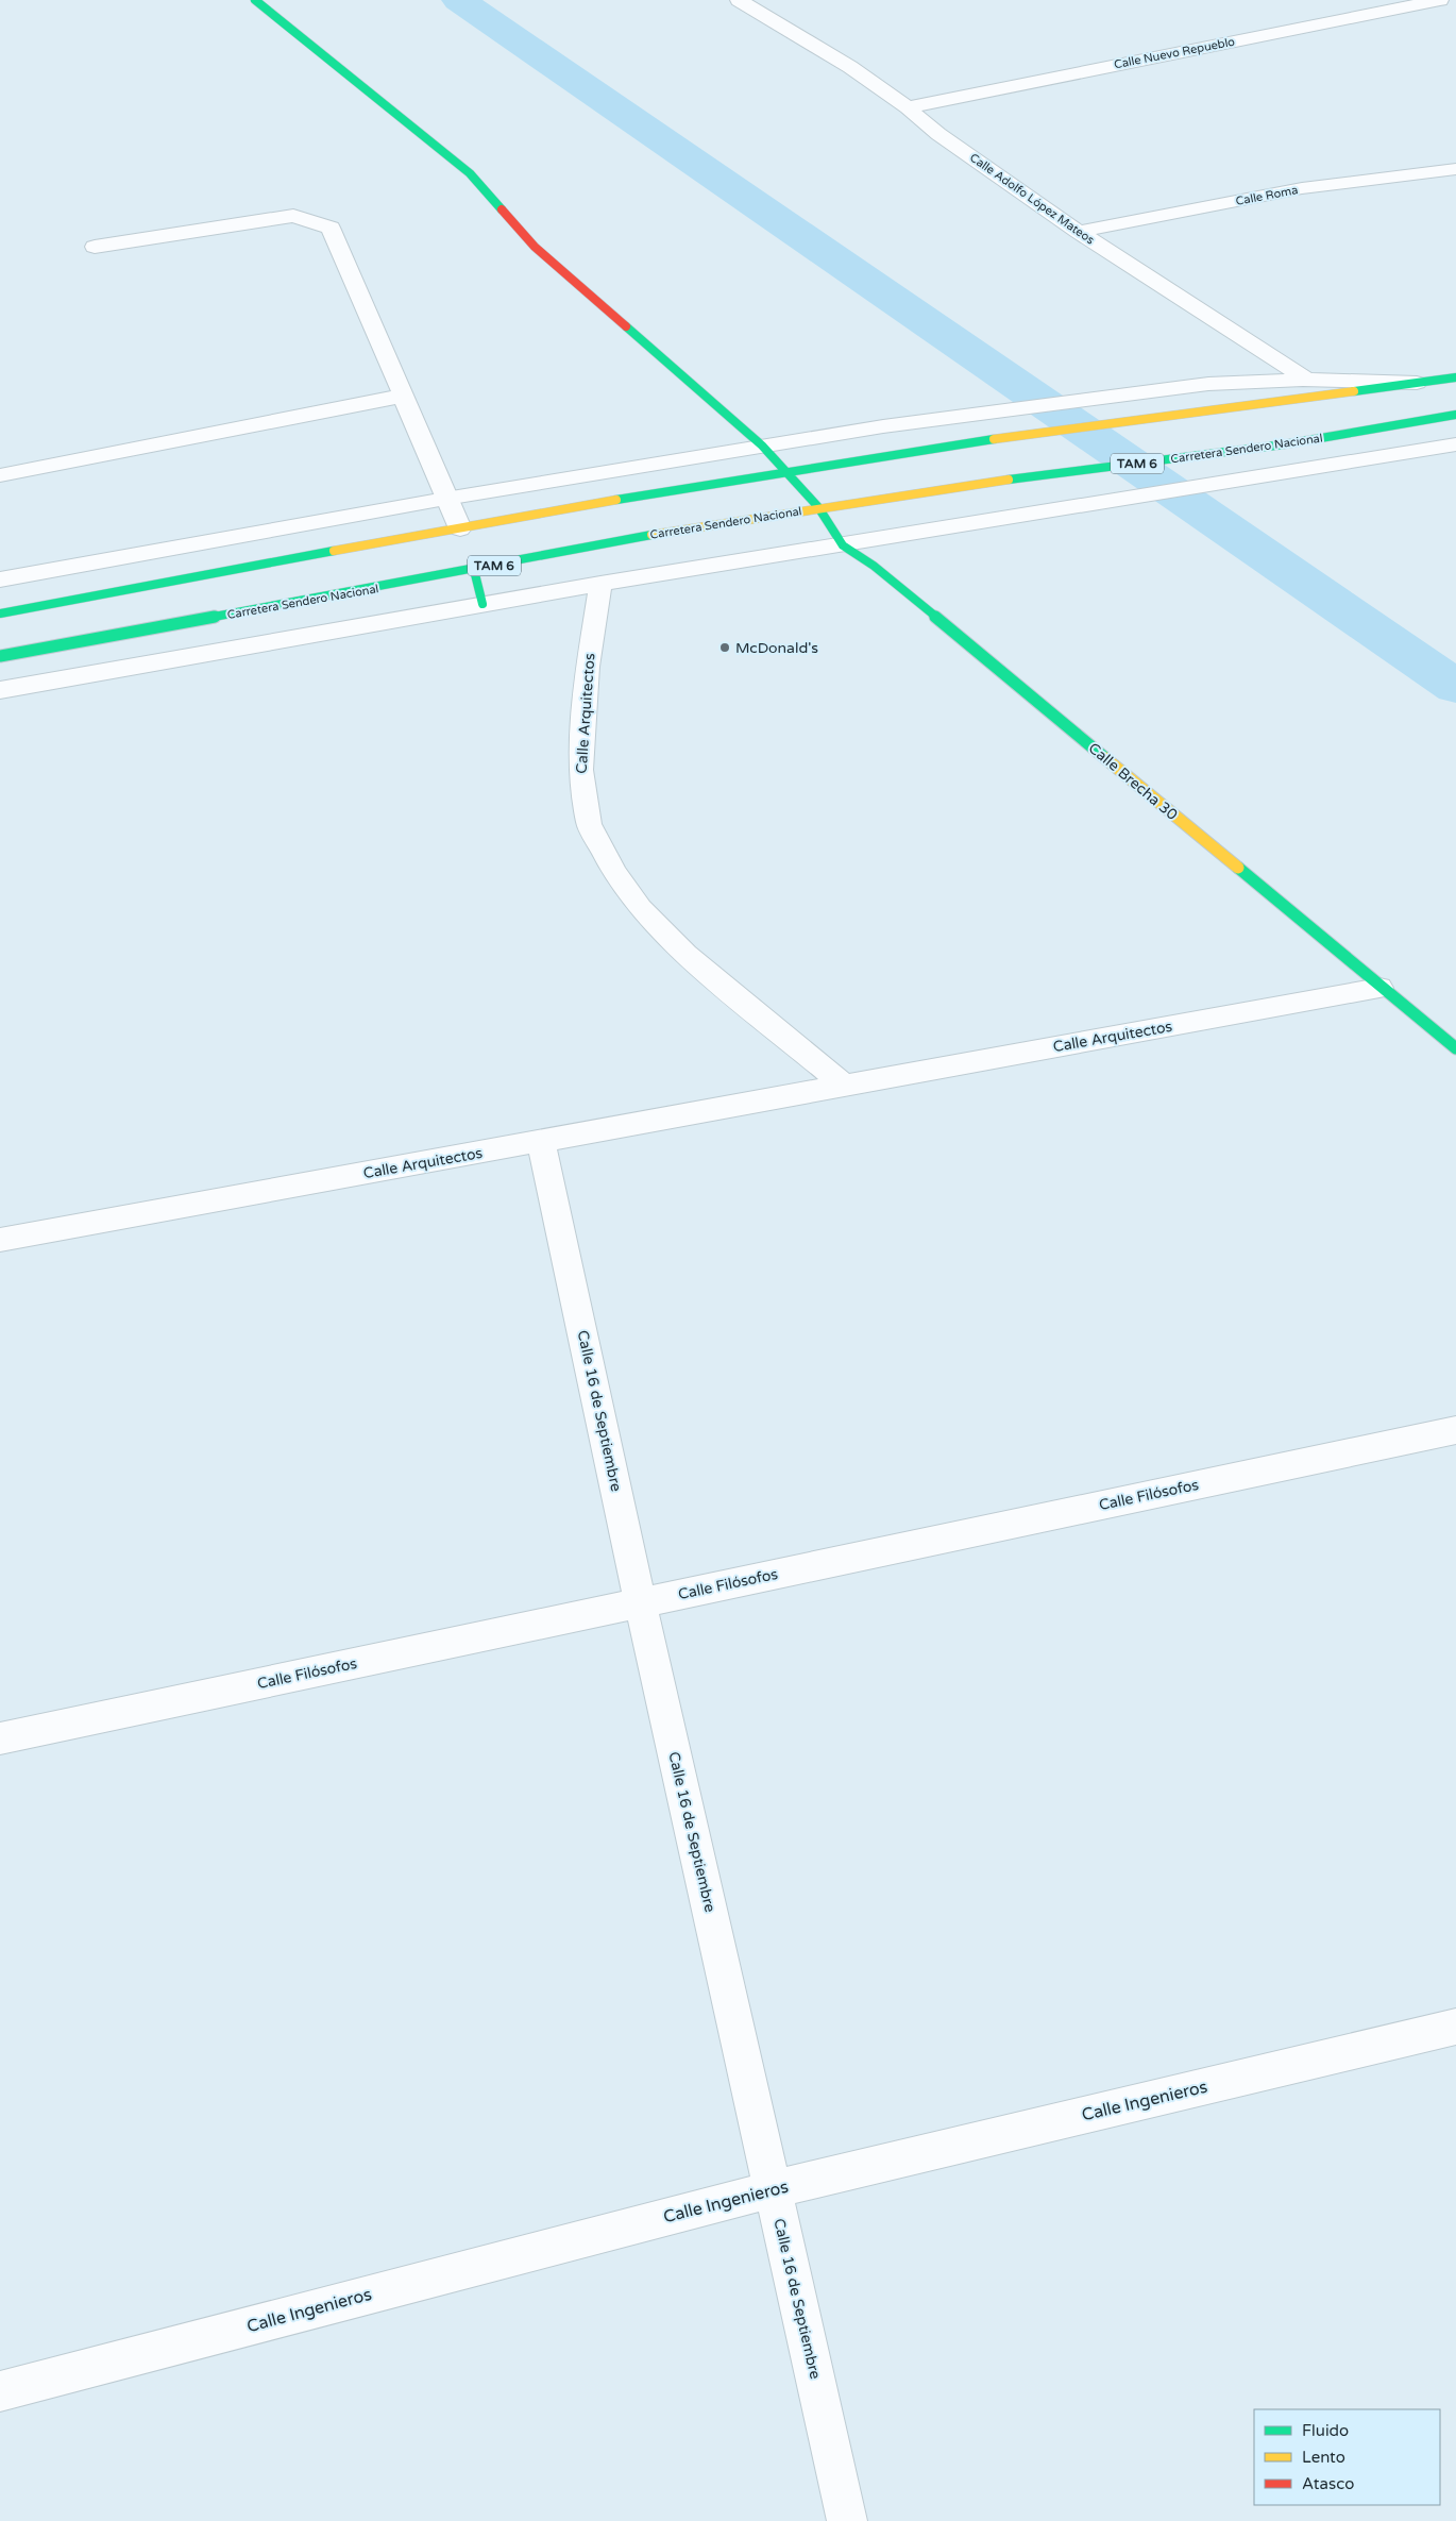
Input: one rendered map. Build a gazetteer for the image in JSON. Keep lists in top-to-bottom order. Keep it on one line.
{"streets":{"main road":["Carretera Sendero Nacional","TAM 6","Calle Brecha 30"],"street":["Calle Nuevo Repueblo","Calle Roma","Calle Adolfo López Mateos","Calle Arquitectos","Calle 16 de Septiembre","Calle Filósofos","Calle Ingenieros"]},"crossings":[["Calle Nuevo Repueblo","Calle Adolfo López Mateos"],["Calle Roma","Calle Adolfo López Mateos"],["Carretera Sendero Nacional","Calle Brecha 30"],["Calle Arquitectos","Calle Brecha 30"],["Calle Arquitectos","Calle 16 de Septiembre"],["Calle 16 de Septiembre","Calle Filósofos"],["Calle 16 de Septiembre","Calle Ingenieros"]],"places":["McDonald's"],"legend":["Fluido","Lento","Atasco"]}
